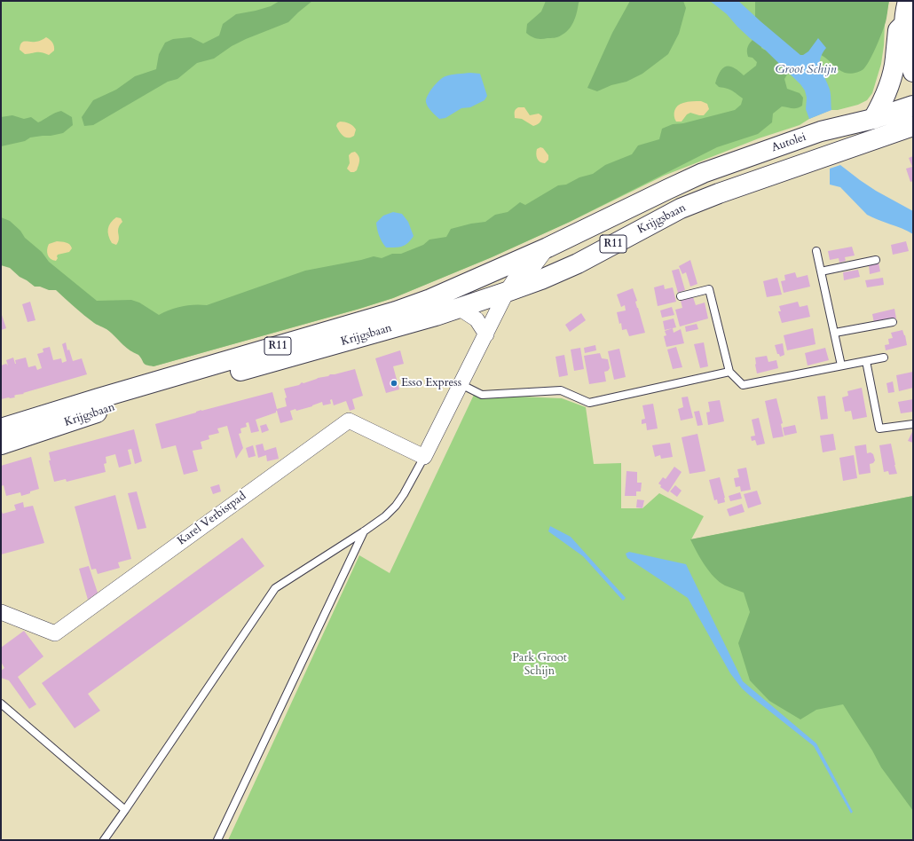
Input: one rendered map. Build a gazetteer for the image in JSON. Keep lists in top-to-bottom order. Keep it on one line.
{"streets":{"main road":["Autolei","Krijgsbaan","R11"],"street":["Karel Verbistpad"]},"crossings":[["Autolei","Krijgsbaan"]],"water":["Groot Schijn"],"parks":["Park Groot Schijn"],"places":["Esso Express"]}
